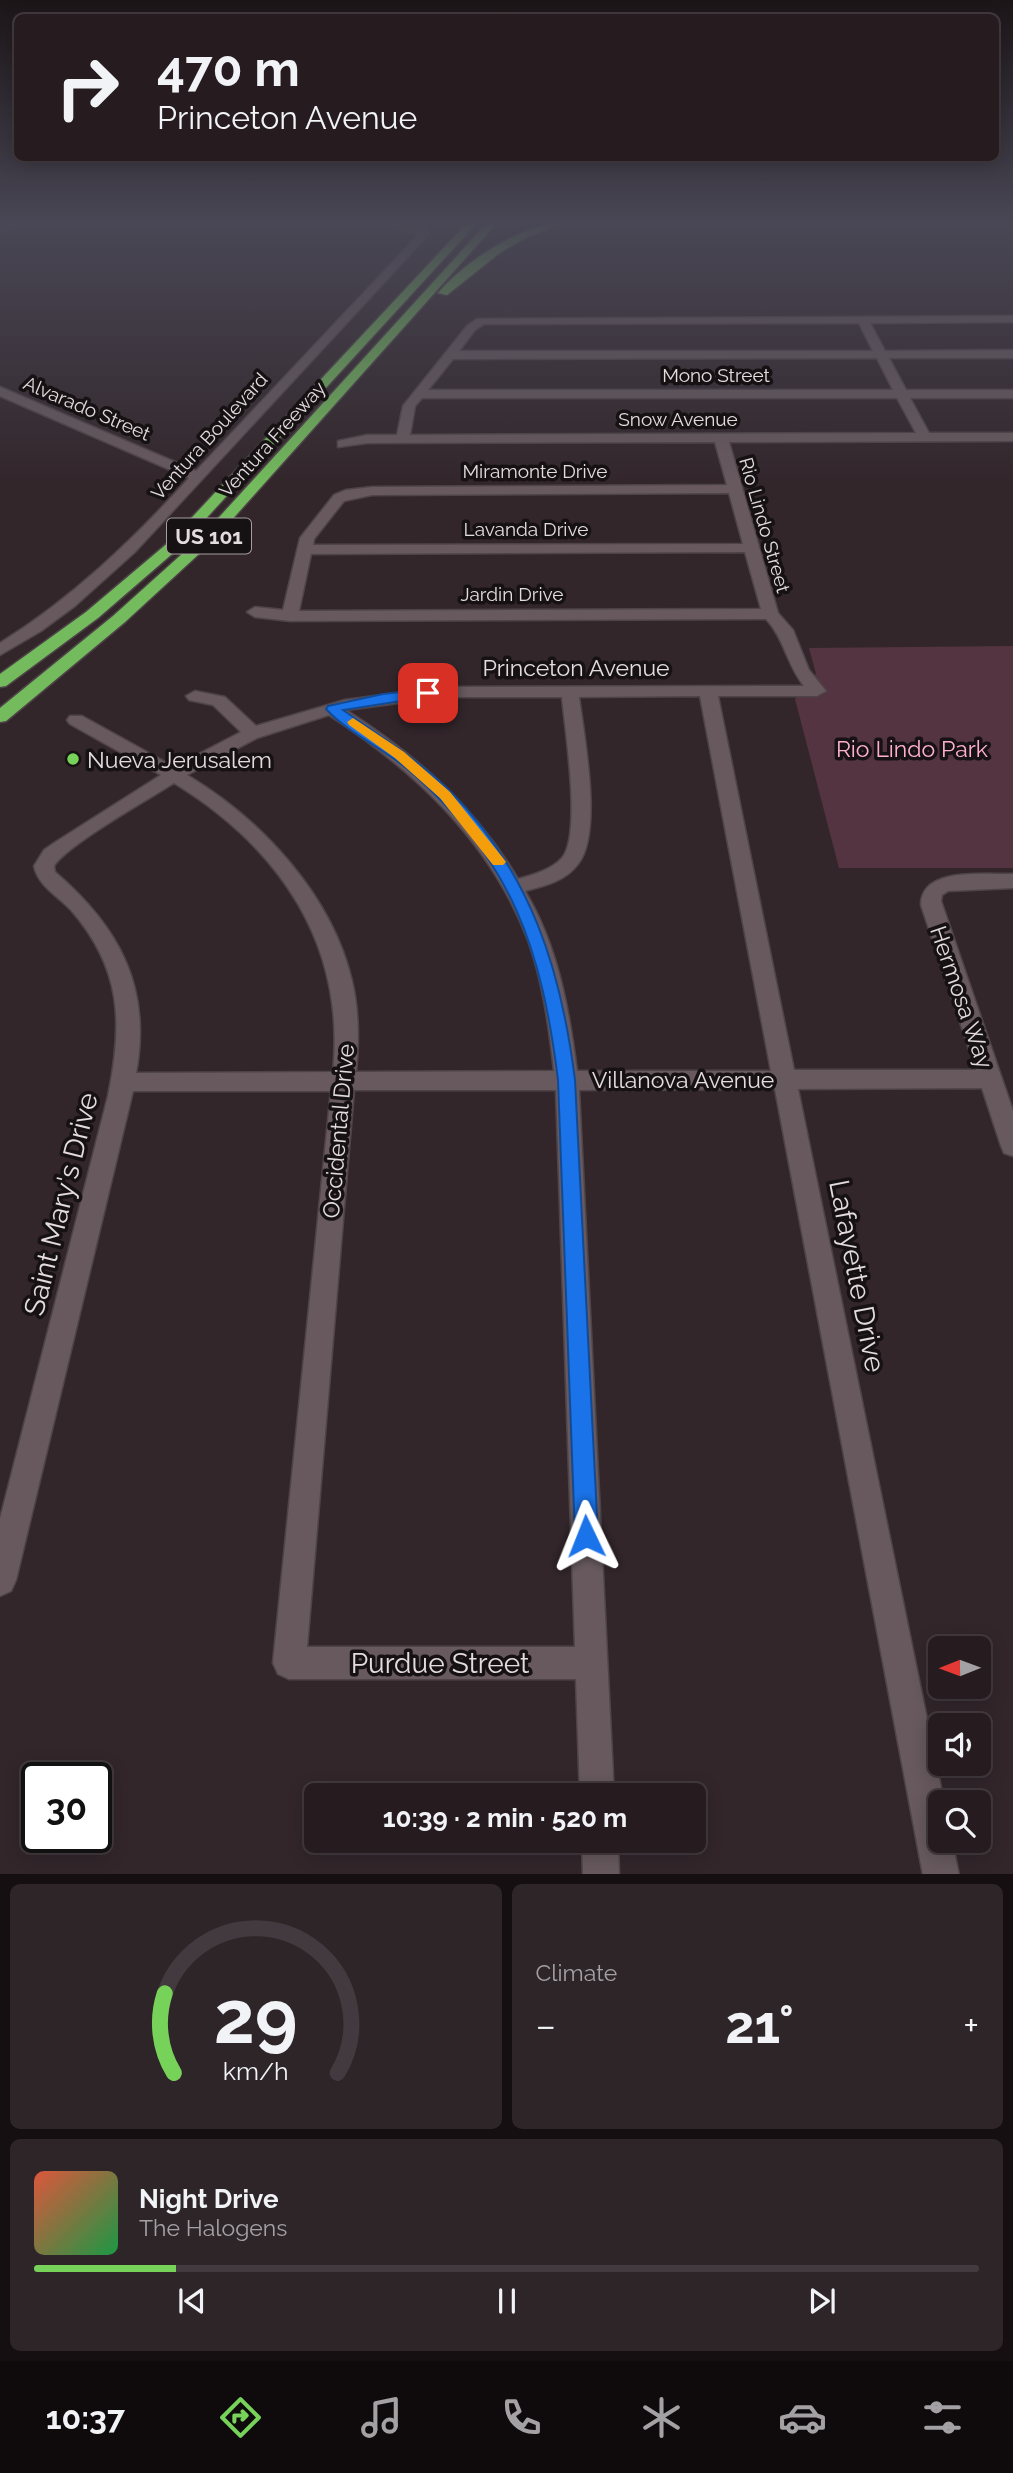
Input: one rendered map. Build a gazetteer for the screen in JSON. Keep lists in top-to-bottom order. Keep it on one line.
{"streets":{"highway":["Ventura Freeway","US 101"],"street":["Mono Street","Alvarado Street","Snow Avenue","Ventura Boulevard","Miramonte Drive","Rio Lindo Street","Lavanda Drive","Jardin Drive","Princeton Avenue","Hermosa Way","Villanova Avenue","Occidental Drive","Saint Mary's Drive","Lafayette Drive","Purdue Street"]},"crossings":[["Alvarado Street","Ventura Boulevard"],["Snow Avenue","Rio Lindo Street"],["Miramonte Drive","Rio Lindo Street"],["Miramonte Drive","Lavanda Drive"],["Rio Lindo Street","Lavanda Drive"],["Rio Lindo Street","Jardin Drive"],["Rio Lindo Street","Princeton Avenue"],["Princeton Avenue","Occidental Drive"],["Princeton Avenue","Saint Mary's Drive"],["Princeton Avenue","Lafayette Drive"],["Hermosa Way","Villanova Avenue"],["Villanova Avenue","Occidental Drive"],["Villanova Avenue","Saint Mary's Drive"],["Villanova Avenue","Lafayette Drive"],["Occidental Drive","Purdue Street"]],"parks":["Rio Lindo Park"],"places":["Nueva Jerusalem"],"north":"left","page":{"turn":["470 m","Princeton Avenue"],"limit":"30","trip":"10:39 · 2 min · 520 m","tile":"Climate","heat":["−","21°","+"],"song":["Night Drive","The Halogens"],"tabs":"10:37","gauge":["29","km/h"]}}
